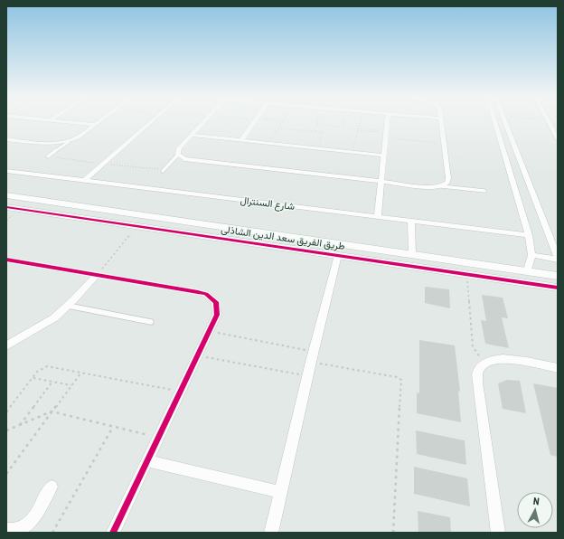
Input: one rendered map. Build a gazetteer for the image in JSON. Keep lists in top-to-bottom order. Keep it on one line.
{"streets":{"street":["شارع السنترال","طريق الفريق سعد الدين الشاذلى"]},"north":"top"}
